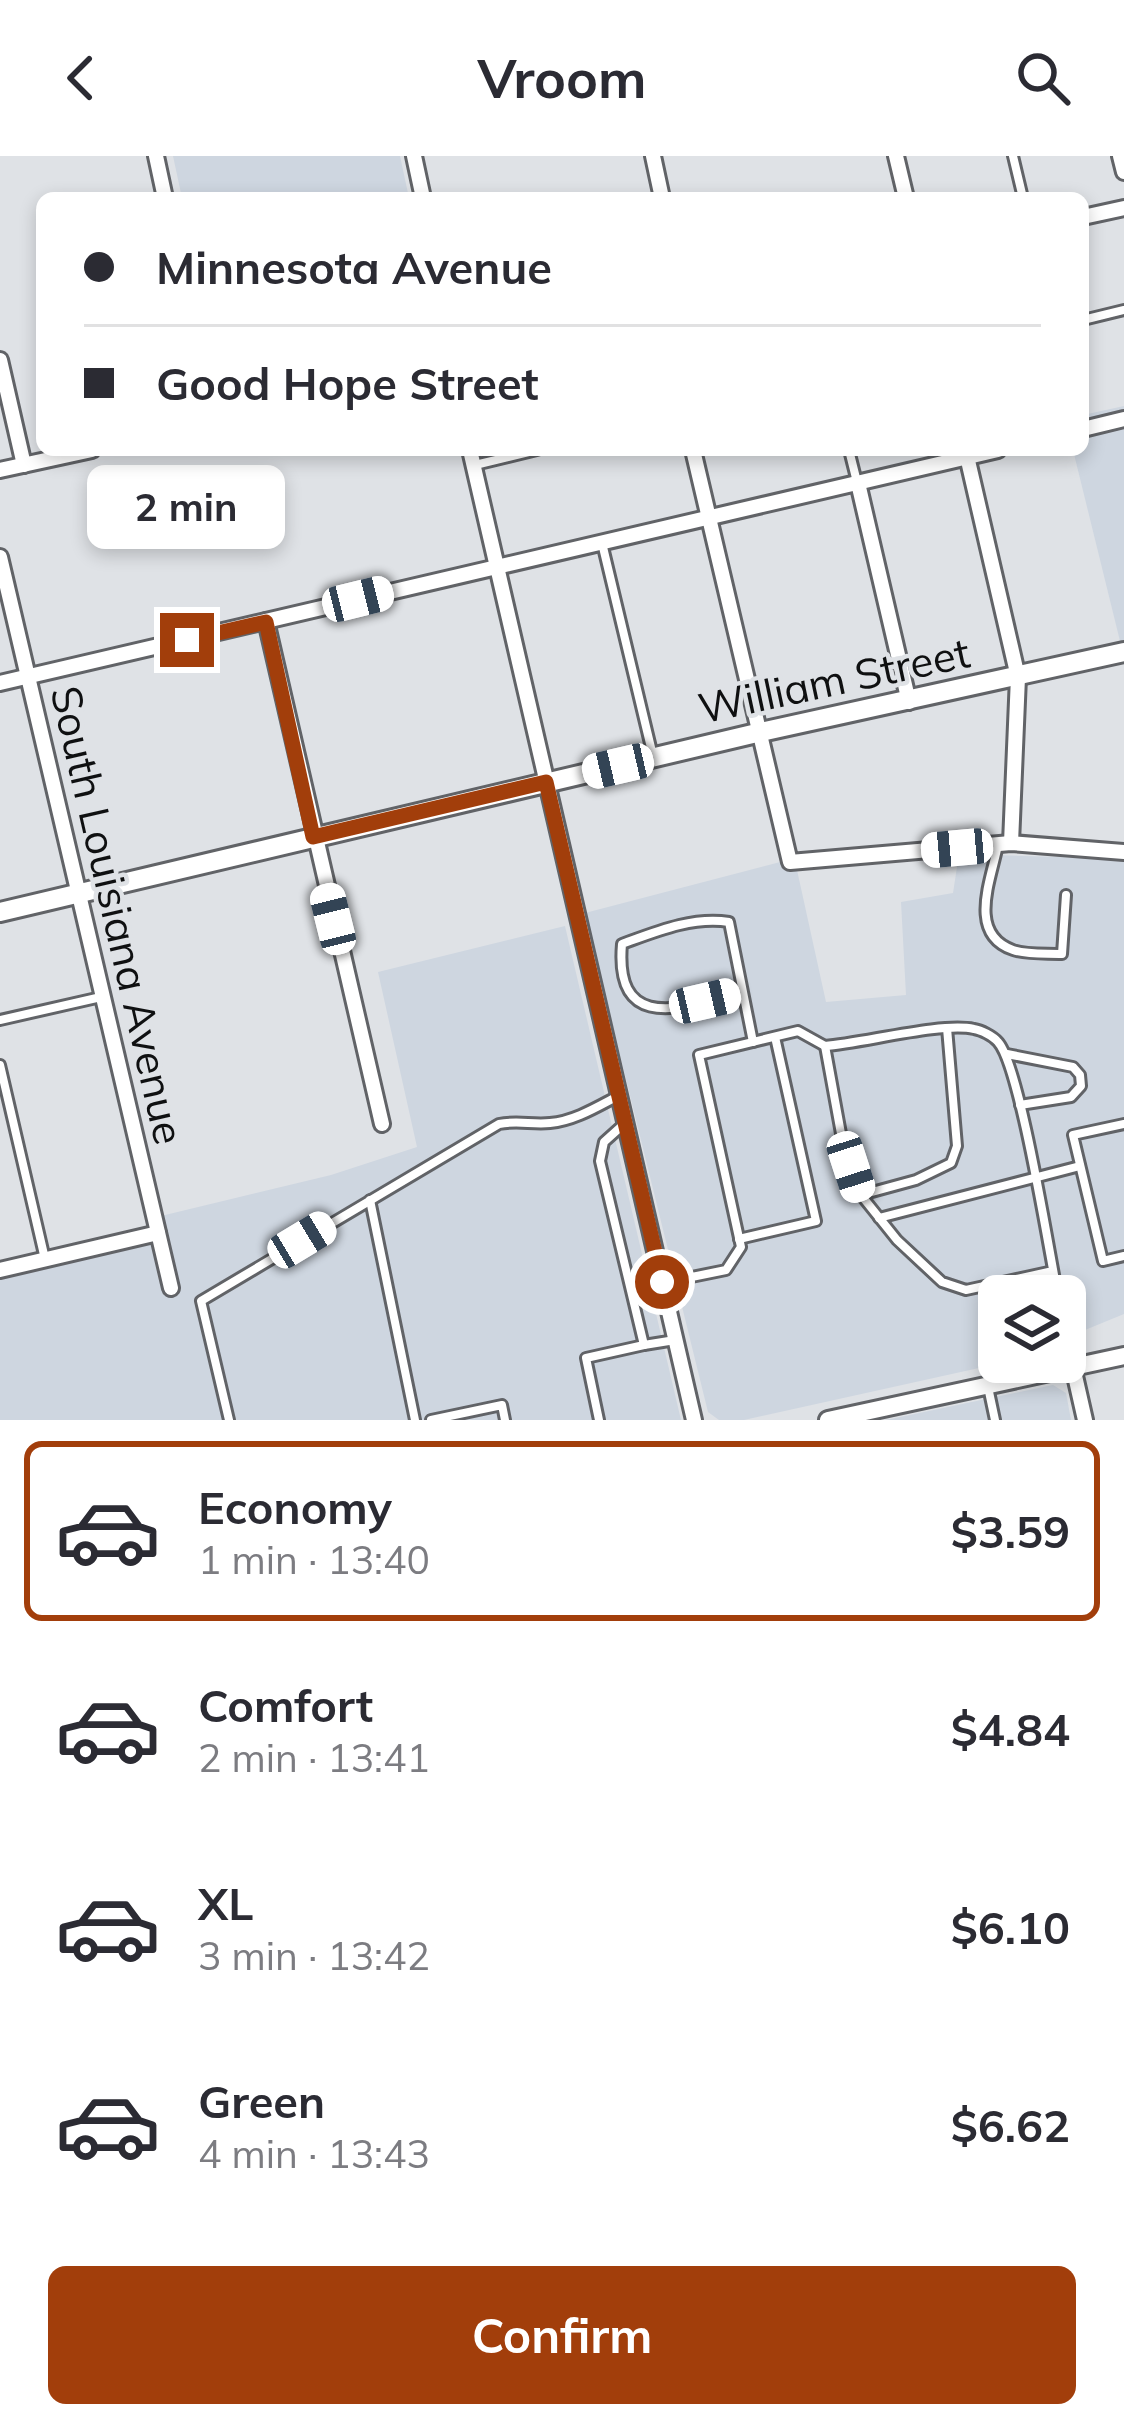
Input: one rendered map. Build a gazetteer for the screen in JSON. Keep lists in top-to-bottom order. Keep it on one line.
{"streets":{"main road":["William Street"],"street":["South Louisiana Avenue"]},"crossings":[["William Street","South Louisiana Avenue"]],"page":{"header":"Vroom","banner":["Minnesota Avenue","Good Hope Street"],"bubble":"2 min","list":[{"name":"Economy","note":"1 min · 13:40","value":"$3.59"},{"name":"Comfort","note":"2 min · 13:41","value":"$4.84"},{"name":"XL","note":"3 min · 13:42","value":"$6.10"},{"name":"Green","note":"4 min · 13:43","value":"$6.62"}],"buttons":"Confirm"}}
